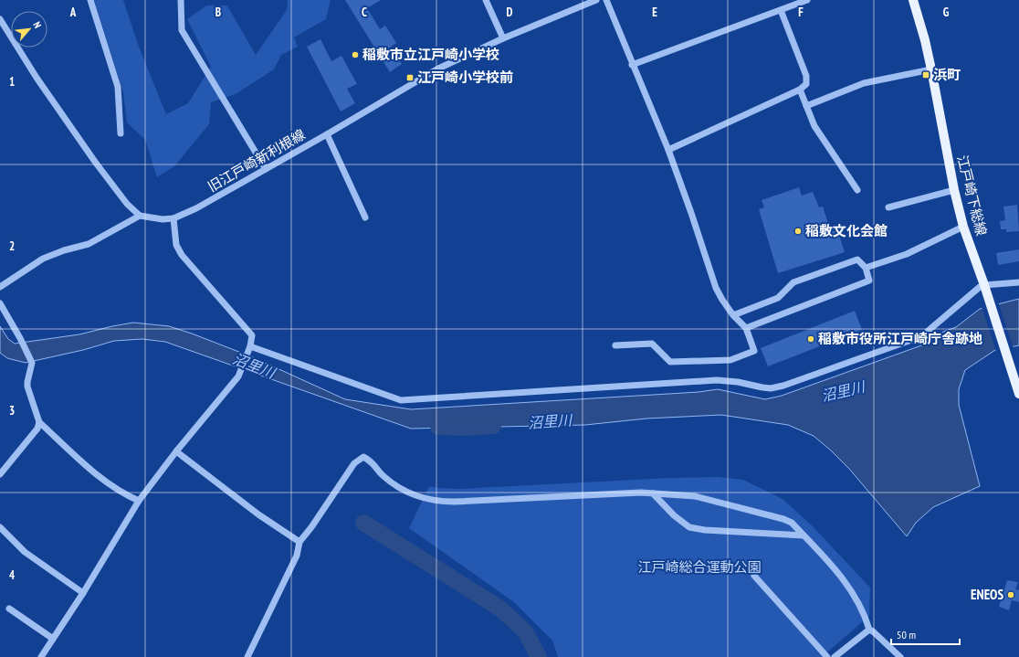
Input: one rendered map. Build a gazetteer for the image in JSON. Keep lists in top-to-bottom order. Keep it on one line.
{"streets":{"main road":["江戸崎下総線"],"street":["旧江戸崎新利根線"]},"water":["沼里川"],"parks":["江戸崎総合運動公園"],"places":{"other":["稲敷市立江戸崎小学校","稲敷文化会館","稲敷市役所江戸崎庁舎跡地","ENEOS"],"transit":["浜町","江戸崎小学校前"]},"scale_bar":"50 m","north":"top right","grid":{"columns":["A","B","C","D","E","F","G"],"rows":["1","2","3","4"]}}
